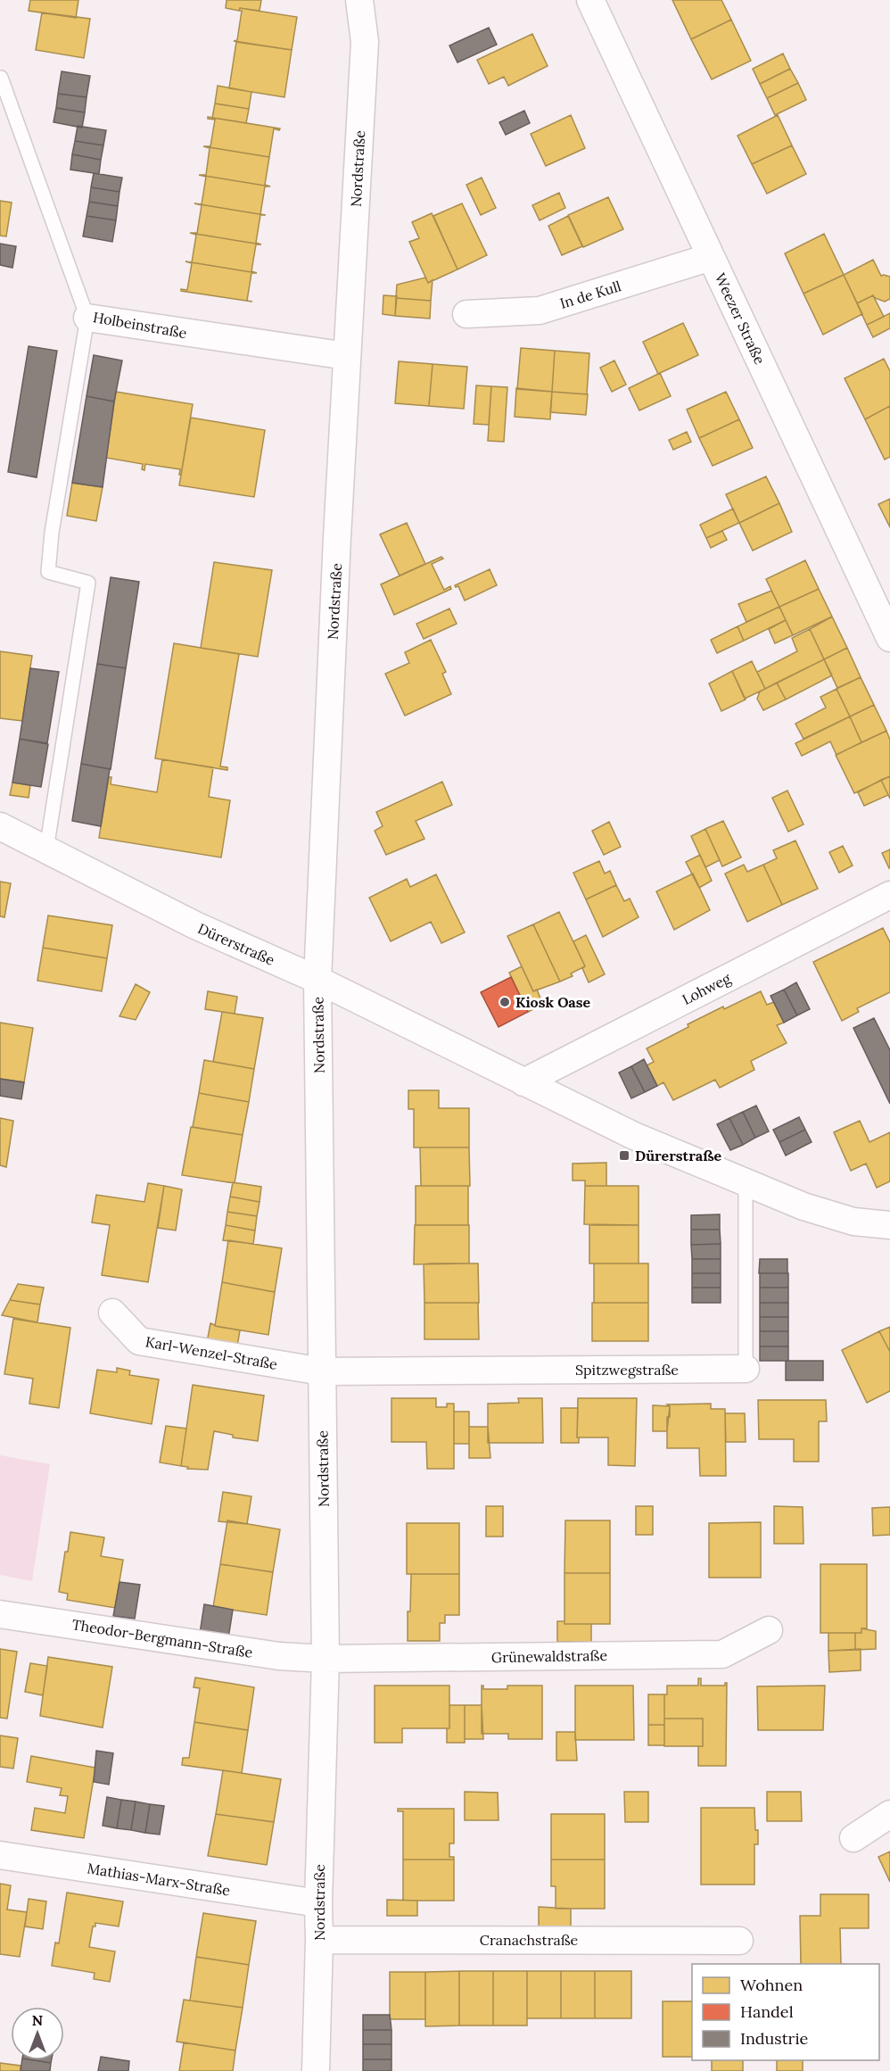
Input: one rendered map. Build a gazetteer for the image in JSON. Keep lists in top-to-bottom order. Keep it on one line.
{"streets":{"street":["Nordstraße","In de Kull","Weezer Straße","Holbeinstraße","Dürerstraße","Lohweg","Karl-Wenzel-Straße","Spitzwegstraße","Theodor-Bergmann-Straße","Grünewaldstraße","Mathias-Marx-Straße","Cranachstraße"]},"crossings":[["Nordstraße","Holbeinstraße"],["Nordstraße","Dürerstraße"],["Nordstraße","Karl-Wenzel-Straße"],["Nordstraße","Spitzwegstraße"],["Nordstraße","Theodor-Bergmann-Straße"],["Nordstraße","Grünewaldstraße"],["Nordstraße","Mathias-Marx-Straße"],["Nordstraße","Cranachstraße"],["In de Kull","Weezer Straße"],["Dürerstraße","Lohweg"],["Dürerstraße","Spitzwegstraße"],["Karl-Wenzel-Straße","Spitzwegstraße"],["Theodor-Bergmann-Straße","Grünewaldstraße"]],"places":{"other":["Kiosk Oase"],"transit":["Dürerstraße"]},"legend":["Wohnen","Handel","Industrie"],"north":"top"}
